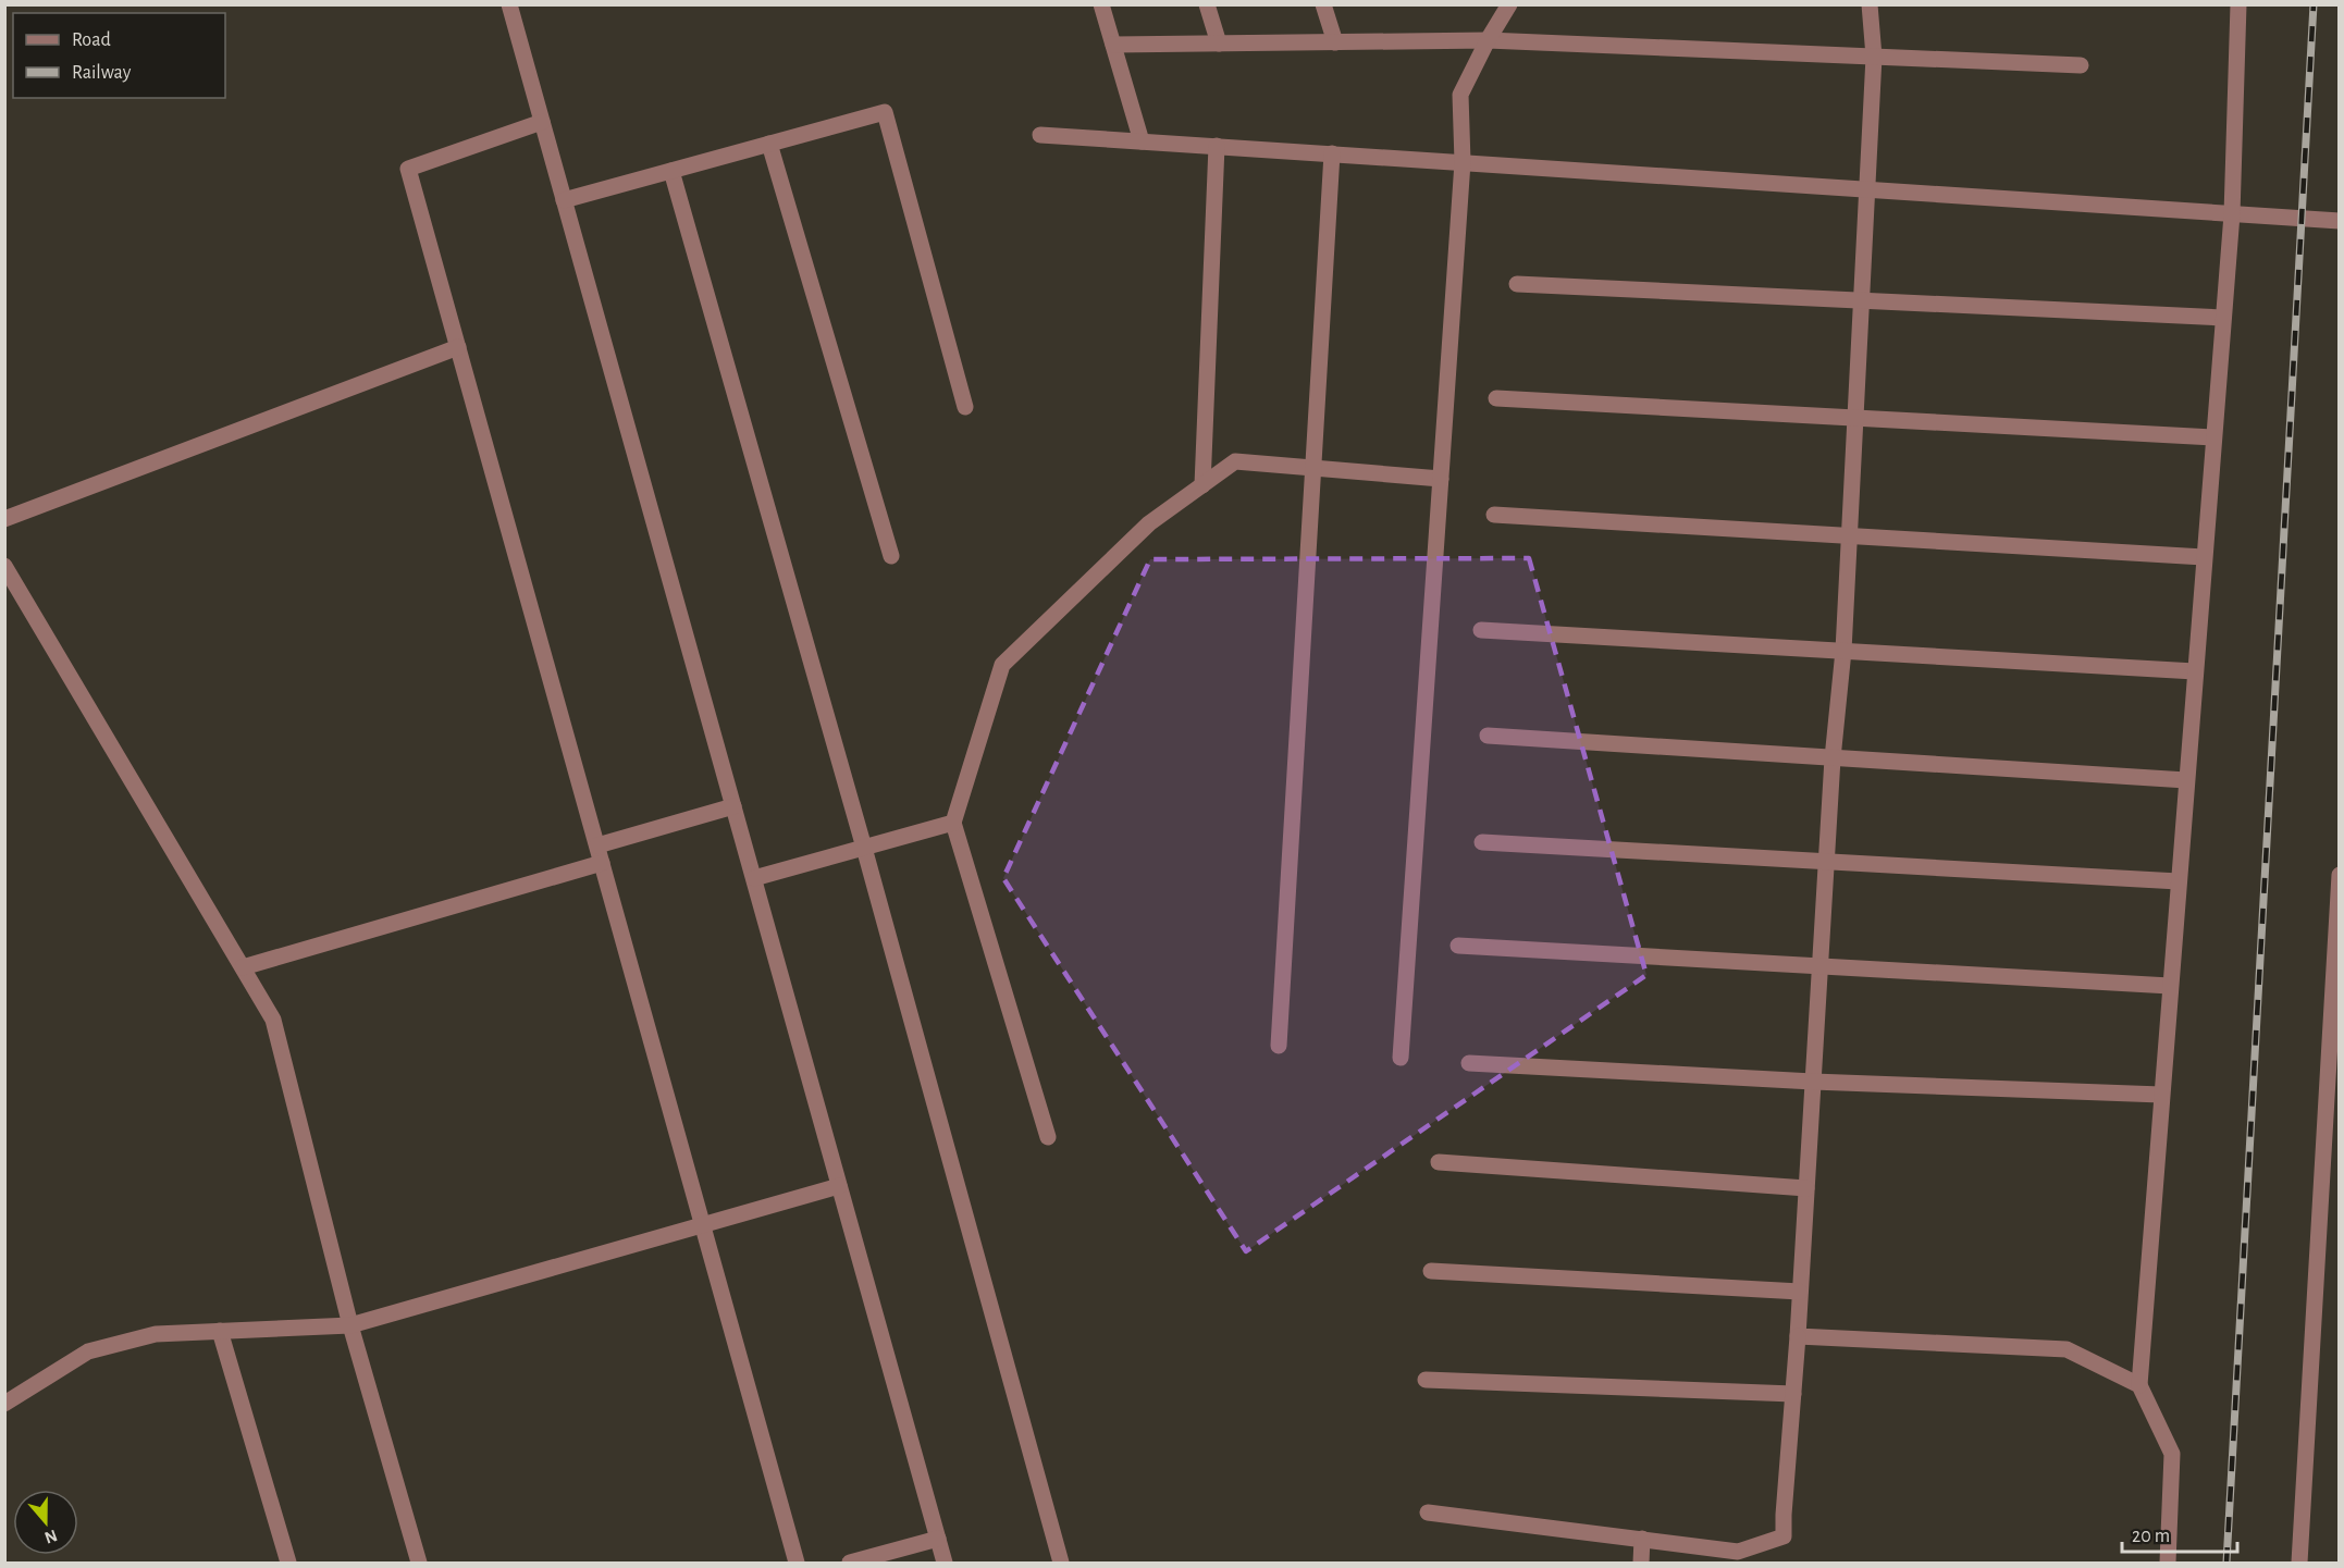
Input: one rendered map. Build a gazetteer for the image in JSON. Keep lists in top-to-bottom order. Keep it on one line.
{"legend":["Road","Railway"],"scale_bar":"20 m","north":"bottom"}
